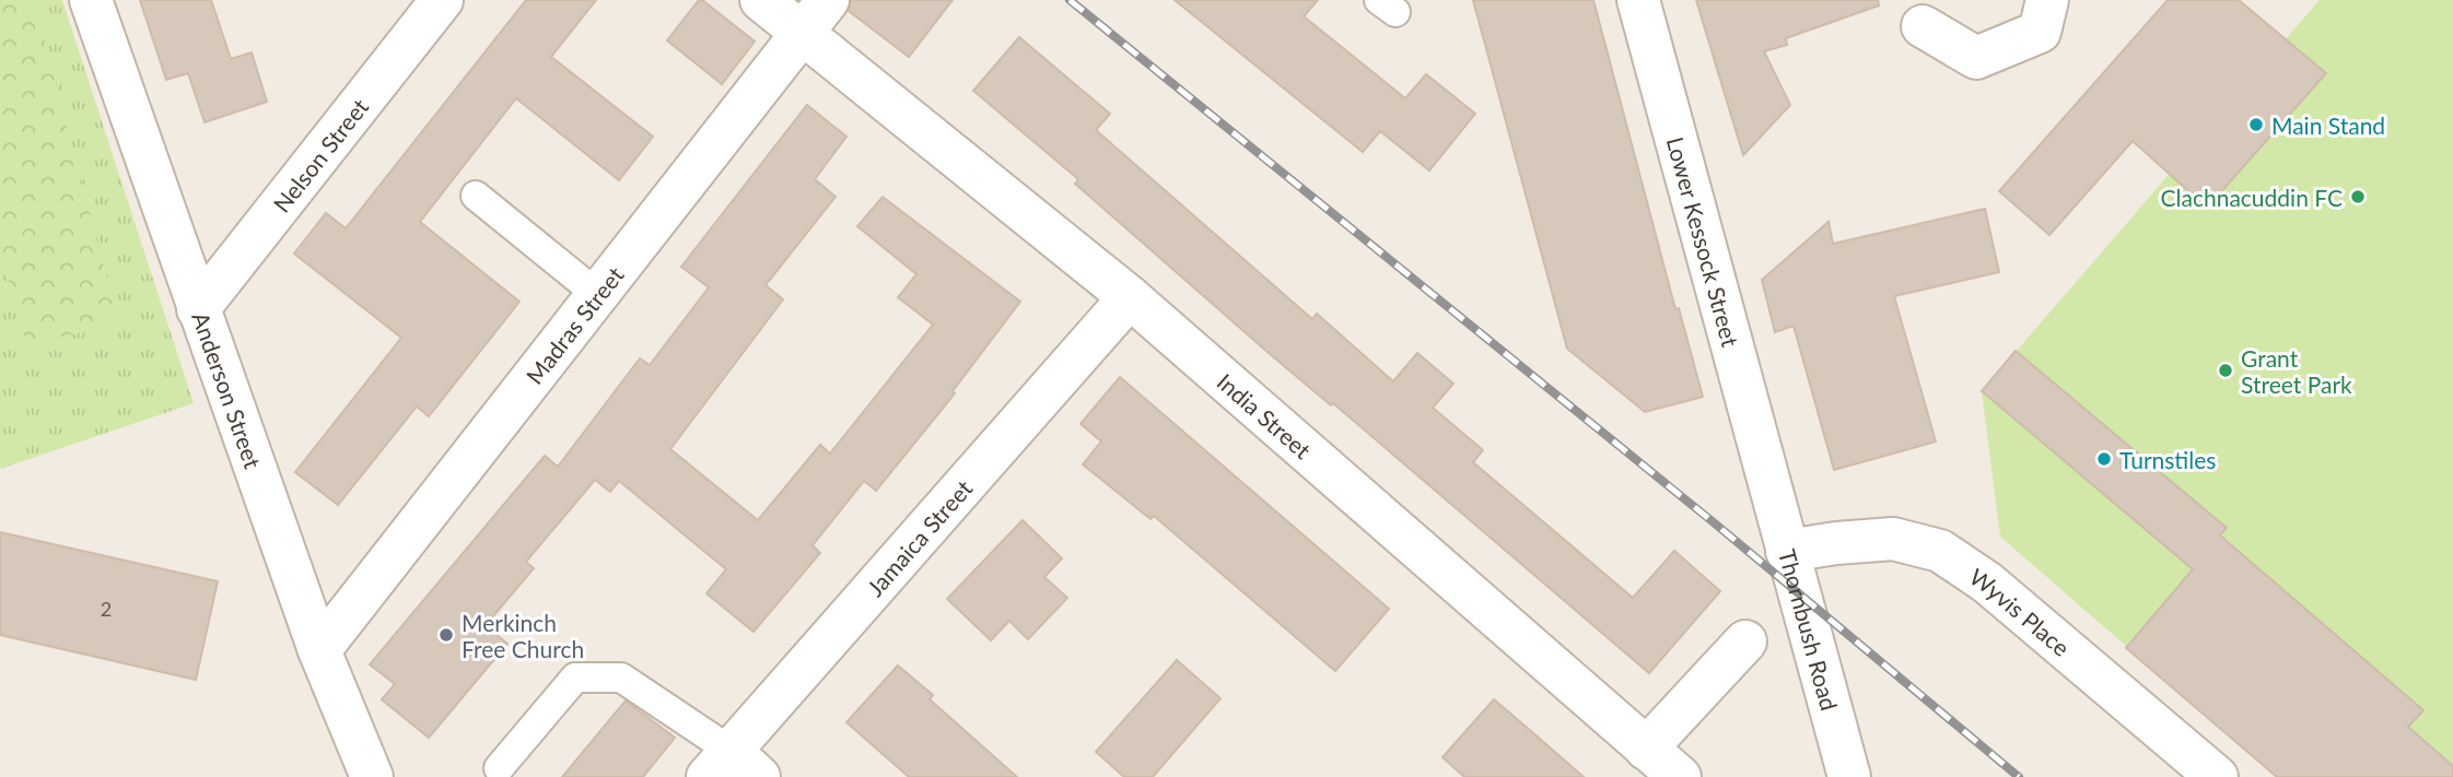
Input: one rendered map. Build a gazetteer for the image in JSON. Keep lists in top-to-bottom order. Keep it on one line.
{"streets":{"street":["Nelson Street","Lower Kessock Street","Madras Street","Anderson Street","India Street","Jamaica Street","Wyvis Place","Thornbush Road"]},"crossings":[["Nelson Street","Anderson Street"],["Lower Kessock Street","Thornbush Road"],["Madras Street","Anderson Street"],["Madras Street","India Street"],["India Street","Jamaica Street"],["Wyvis Place","Thornbush Road"]],"places":["Main Stand","Clachnacuddin FC","Grant Street Park","Turnstiles","Merkinch Free Church"],"house_numbers":["2"]}
